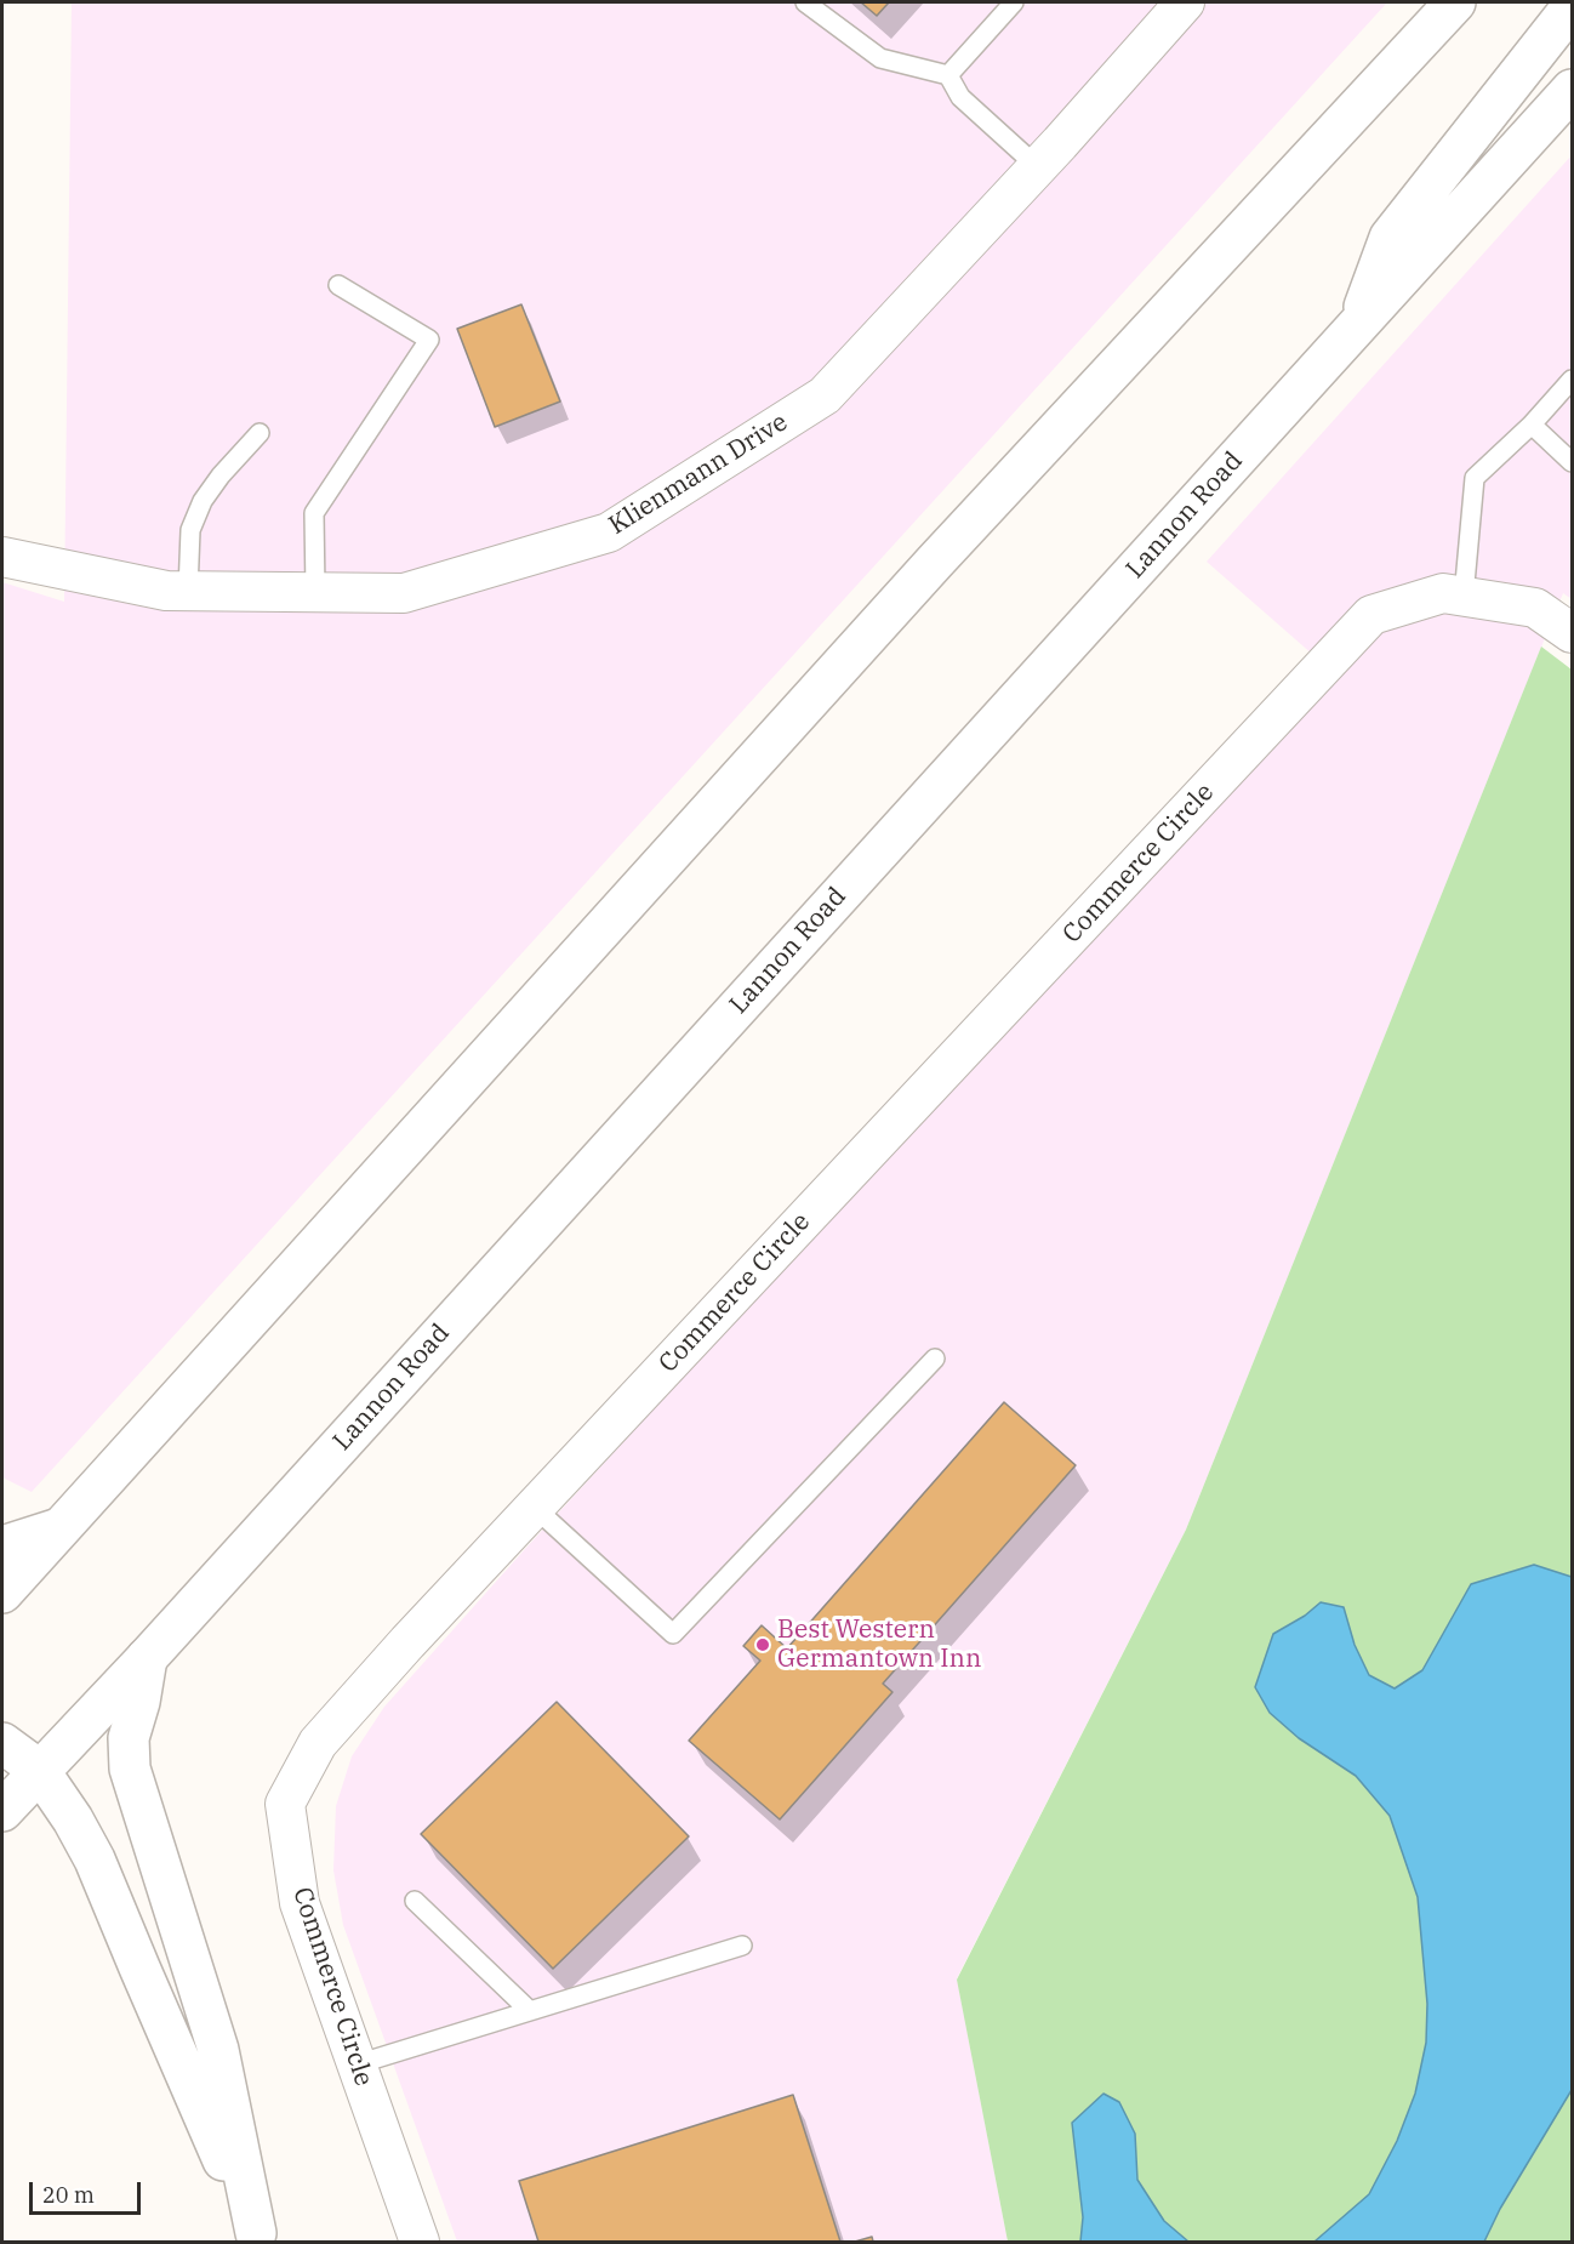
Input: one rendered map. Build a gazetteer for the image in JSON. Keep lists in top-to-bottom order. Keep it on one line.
{"streets":{"main road":["Lannon Road"],"street":["Klienmann Drive","Commerce Circle"]},"places":["Best Western Germantown Inn"],"scale_bar":"20 m"}
